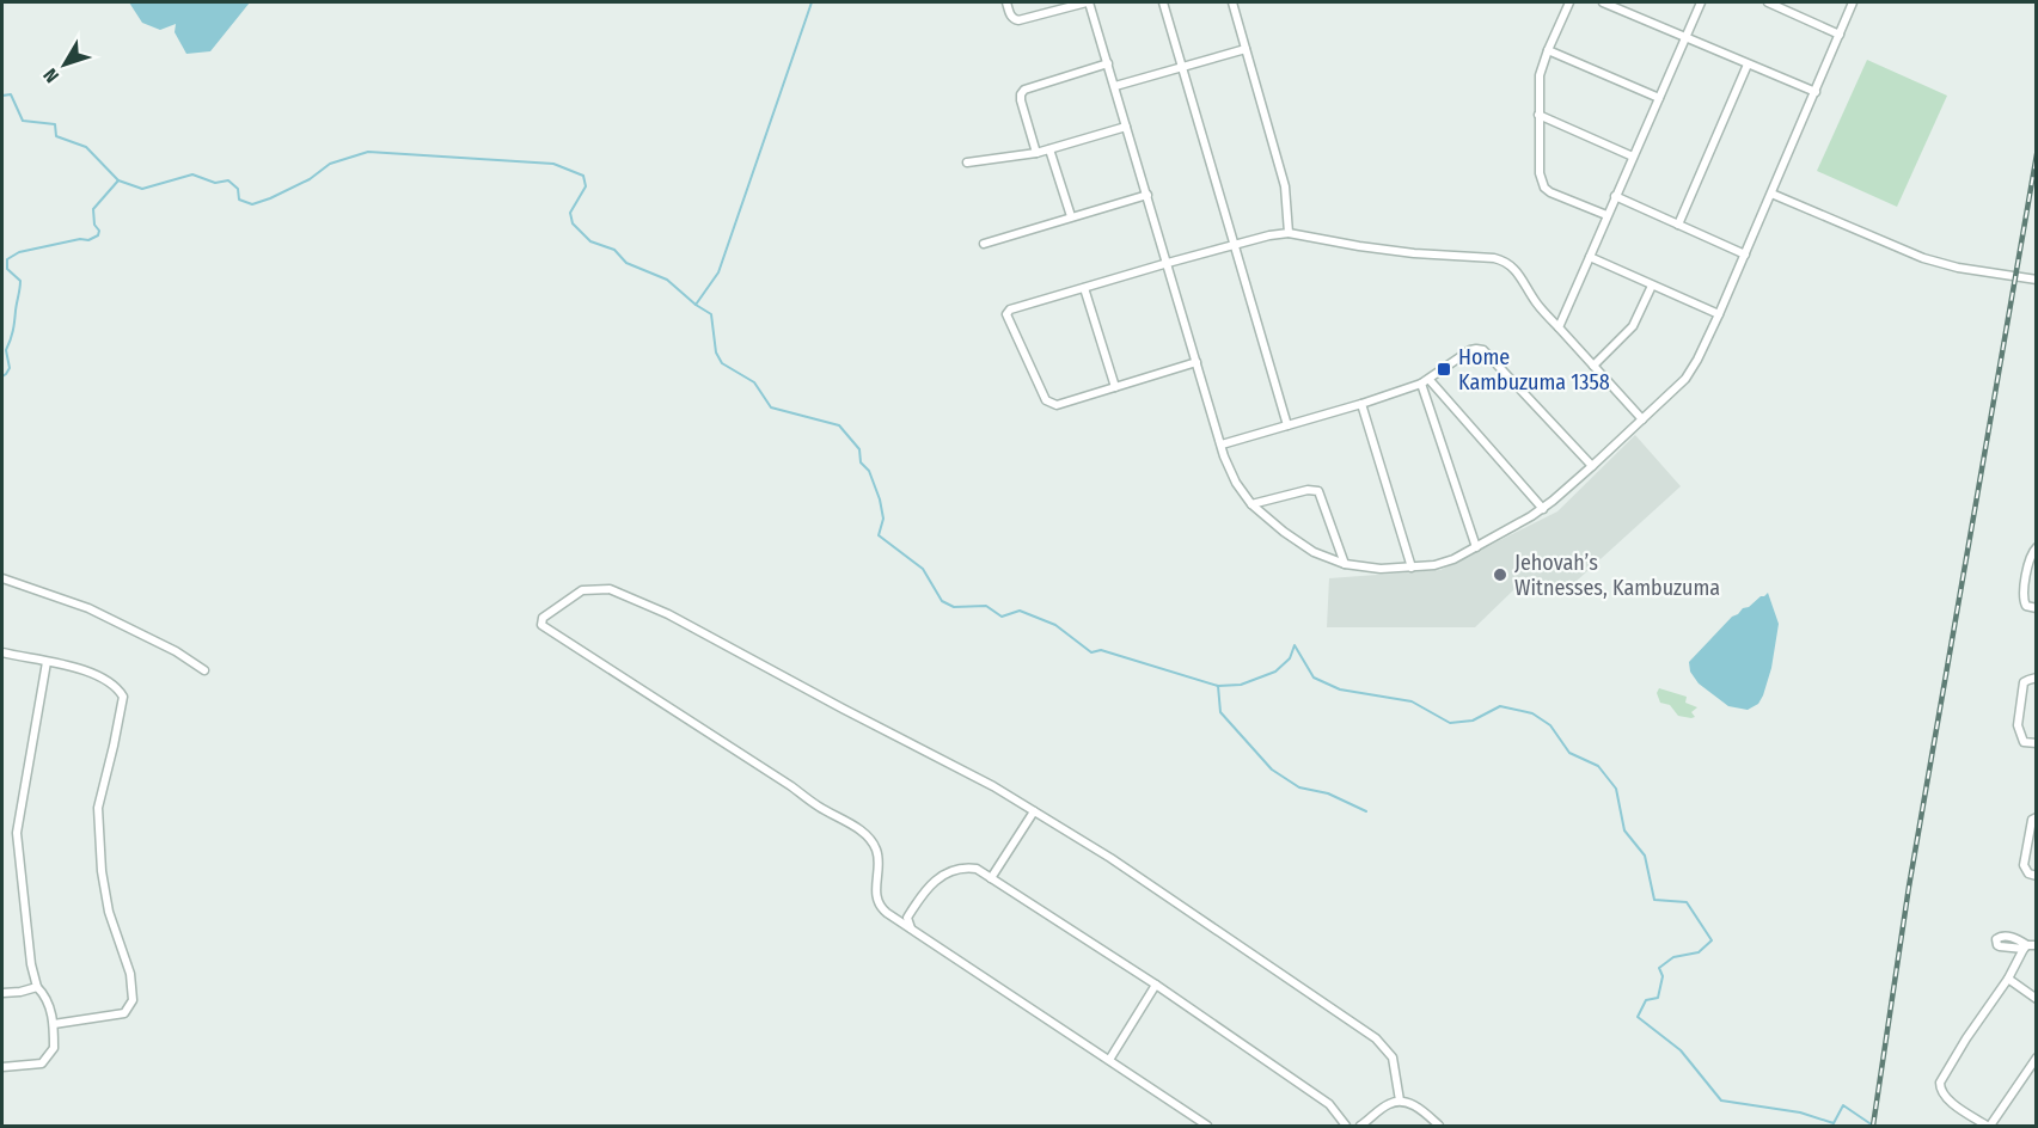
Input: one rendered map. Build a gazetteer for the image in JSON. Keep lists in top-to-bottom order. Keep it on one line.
{"places":{"transit":["Home Kambuzuma 1358"],"other":["Jehovah’s Witnesses, Kambuzuma"]},"north":"bottom left"}
